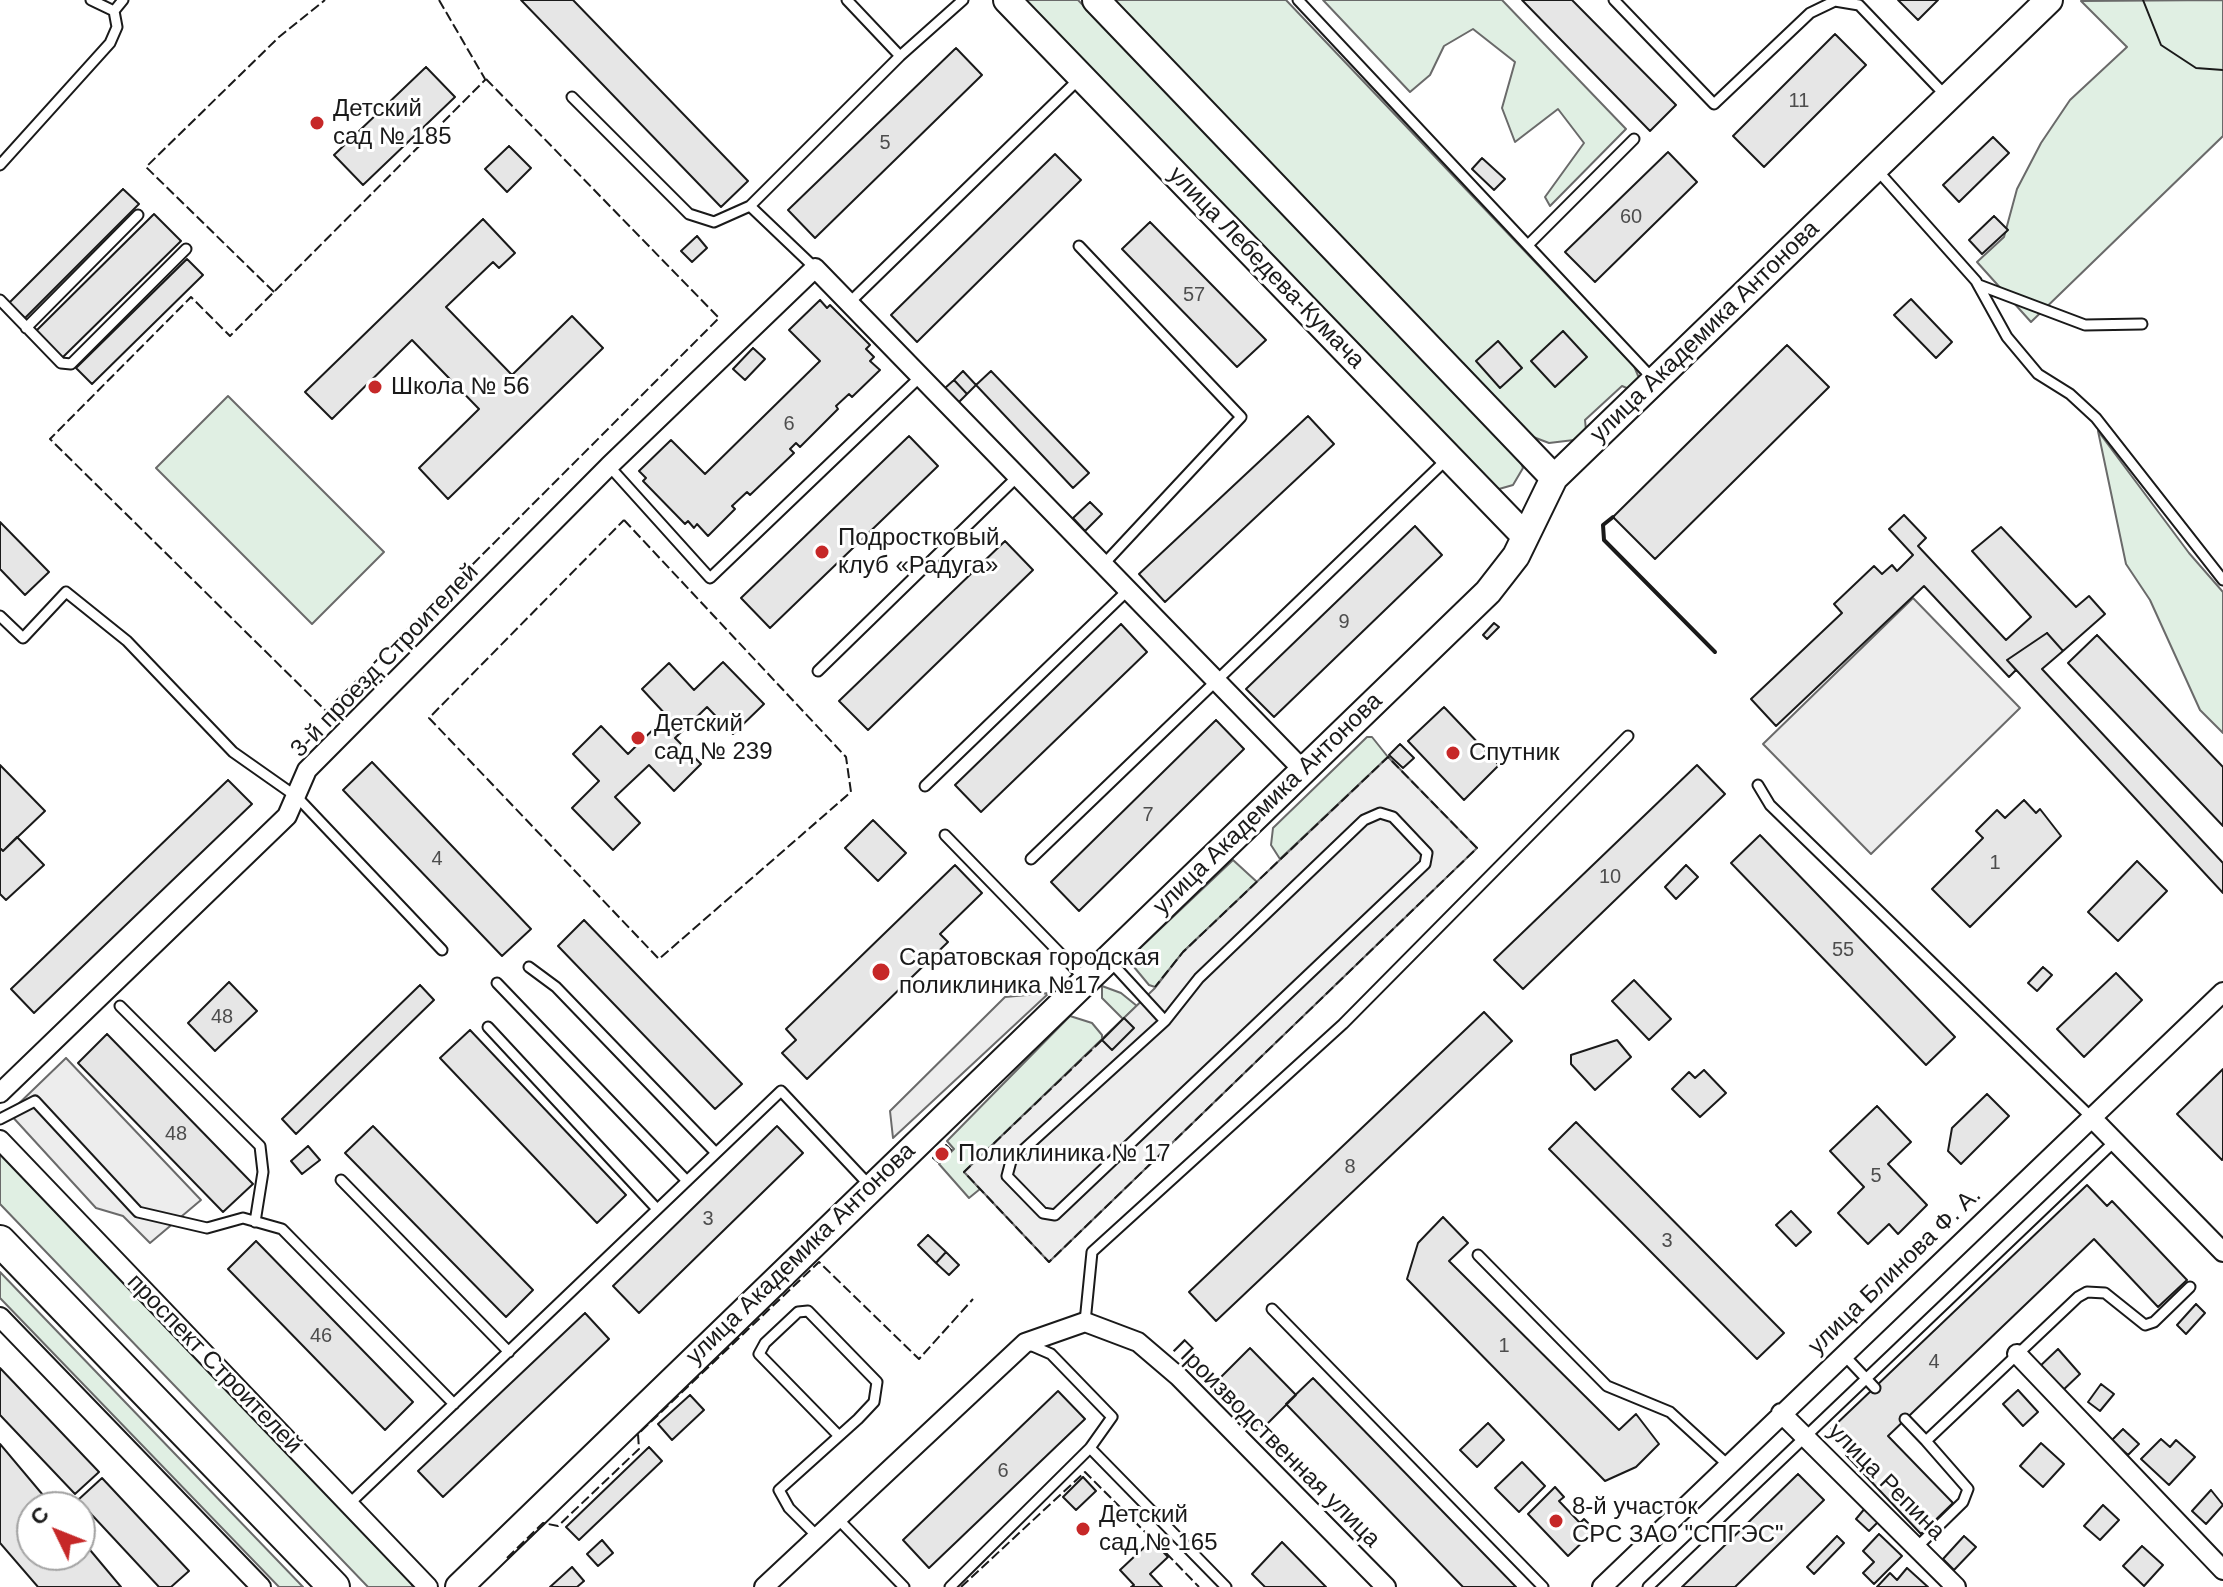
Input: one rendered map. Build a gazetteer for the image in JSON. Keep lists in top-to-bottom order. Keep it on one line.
{"streets":{"main road":["улица Лебедева-Кумача","улица Академика Антонова"],"street":["3-й проезд Строителей","улица Блинова Ф. А.","проспект Строителей","Производственная улица","улица Репина"]},"crossings":[["улица Лебедева-Кумача","улица Академика Антонова"],["улица Блинова Ф. А.","улица Репина"]],"places":["Детский сад № 185","Школа № 56","Подростковый клуб «Радуга»","Детский сад № 239","Спутник","Саратовская городская поликлиника №17","Поликлиника № 17","8-й участок СРС ЗАО \"СПГЭС\"","Детский сад № 165"],"house_numbers":["11","5","60","57","6","9","7","4","1","10","55","48","48","8","5","3","3","46","1","4","6"],"north":"top left"}
